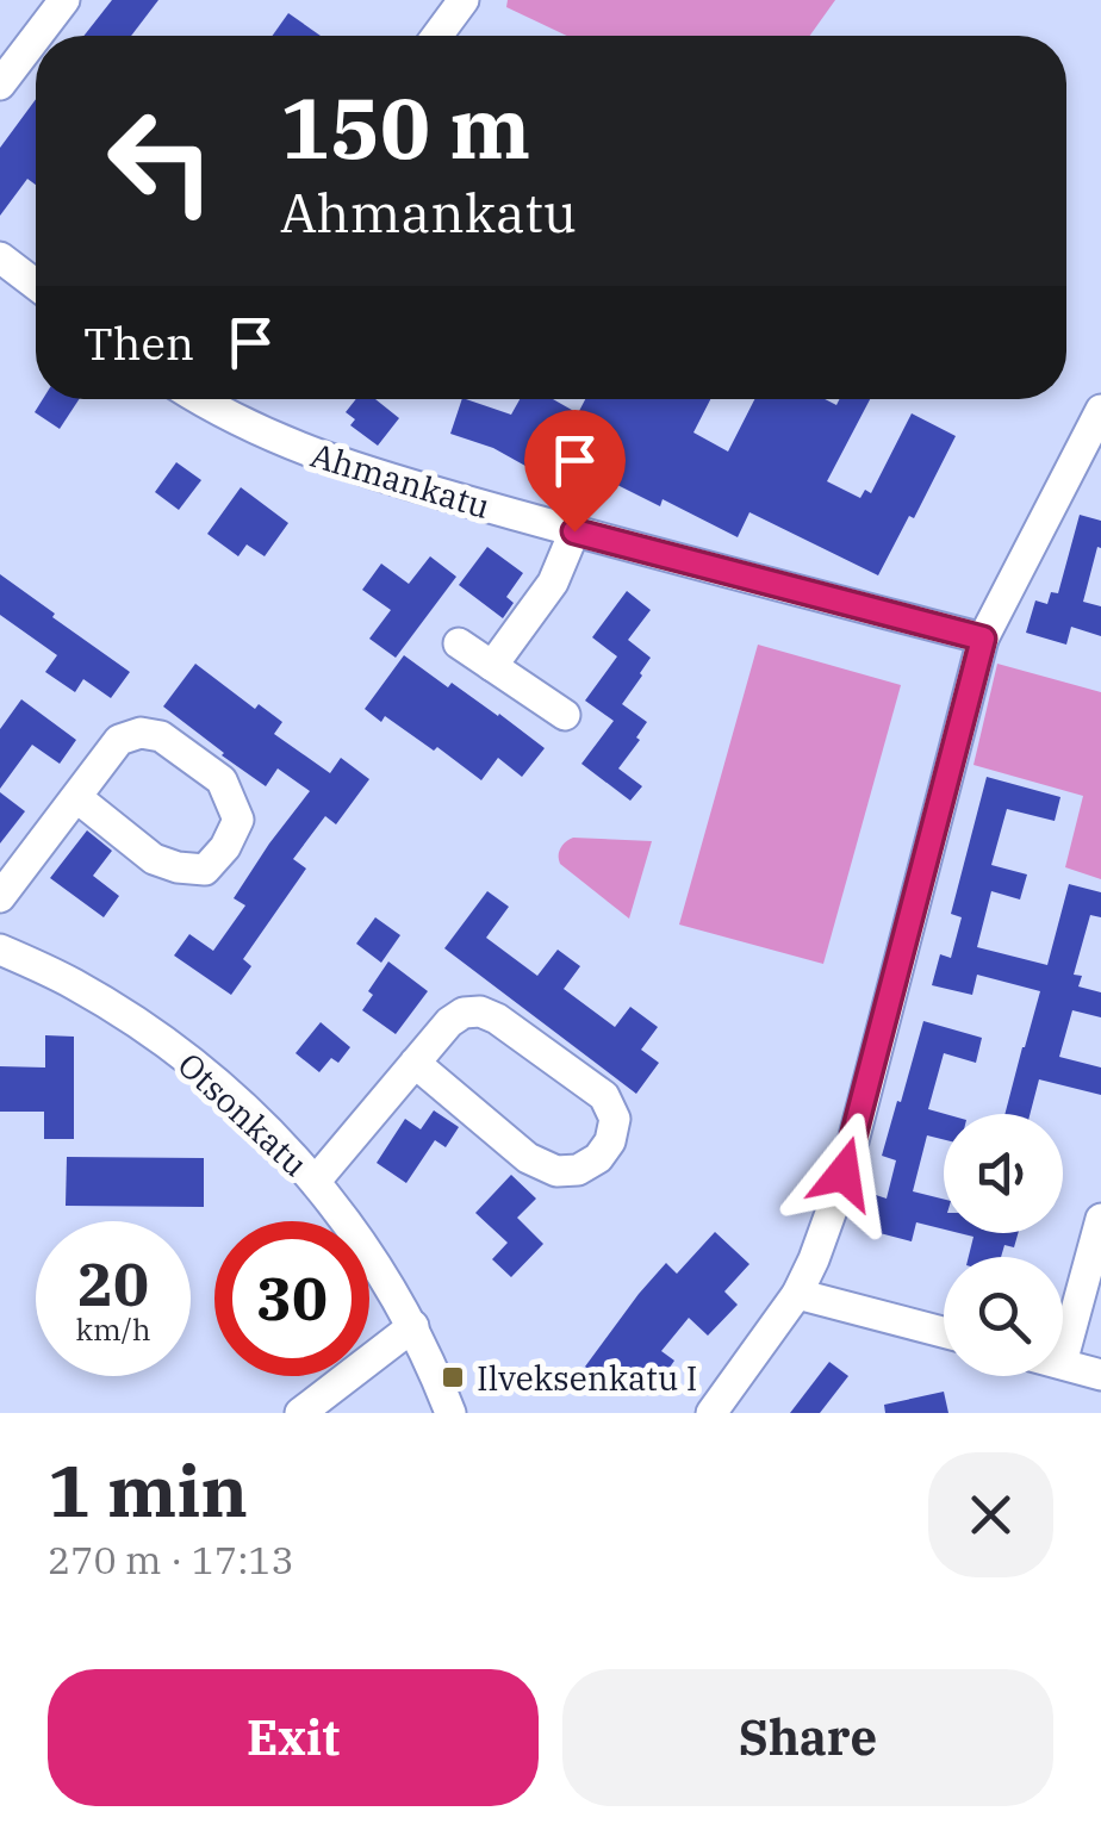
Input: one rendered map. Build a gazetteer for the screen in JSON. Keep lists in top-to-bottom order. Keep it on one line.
{"streets":{"street":["Ahmankatu","Otsonkatu"]},"places":{"transit":["Ilveksenkatu I"]},"page":{"turn":["150 m","Ahmankatu"],"then":"Then","speed":"20 km/h","limit":"30","heading":["1 min","270 m · 17:13"],"buttons":["Exit","Share"]}}
